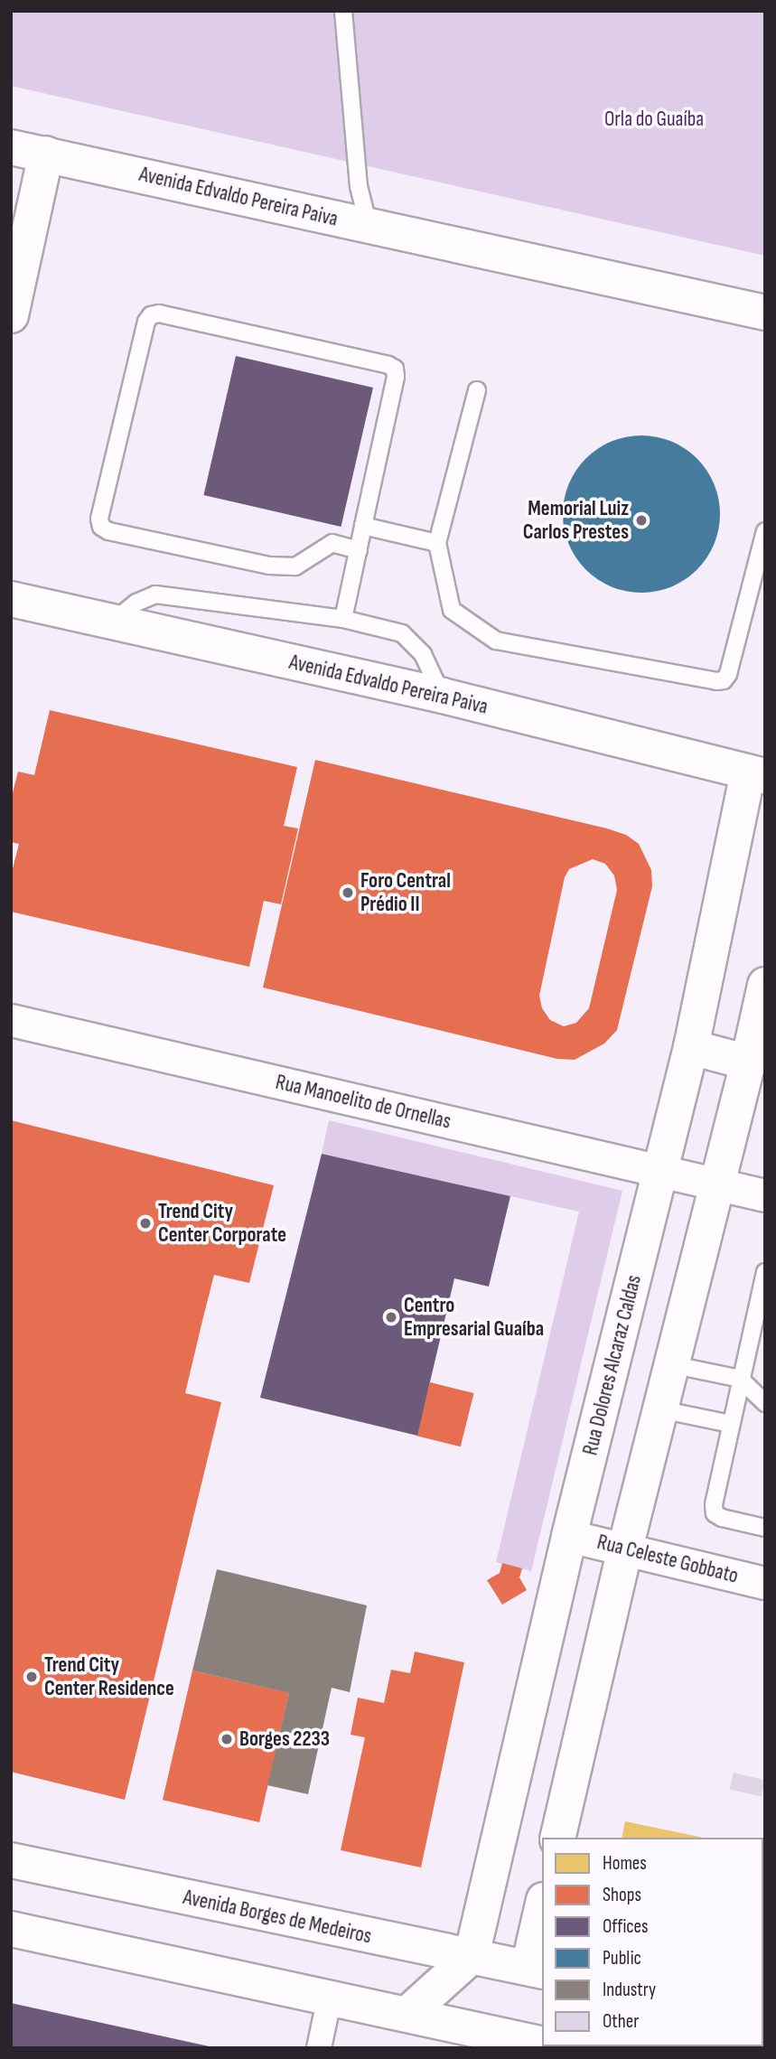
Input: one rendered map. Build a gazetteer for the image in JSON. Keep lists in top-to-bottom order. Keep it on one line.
{"streets":{"main road":["Avenida Edvaldo Pereira Paiva","Rua Dolores Alcaraz Caldas","Avenida Borges de Medeiros"],"street":["Rua Manoelito de Ornellas","Rua Celeste Gobbato"]},"crossings":[["Avenida Edvaldo Pereira Paiva","Rua Dolores Alcaraz Caldas"],["Rua Manoelito de Ornellas","Rua Dolores Alcaraz Caldas"],["Rua Dolores Alcaraz Caldas","Rua Celeste Gobbato"],["Rua Dolores Alcaraz Caldas","Avenida Borges de Medeiros"]],"parks":["Orla do Guaíba"],"places":["Memorial Luiz Carlos Prestes","Foro Central Prédio II","Trend City Center Corporate","Centro Empresarial Guaíba","Trend City Center Residence","Borges 2233"],"legend":["Homes","Shops","Offices","Public","Industry","Other"]}
